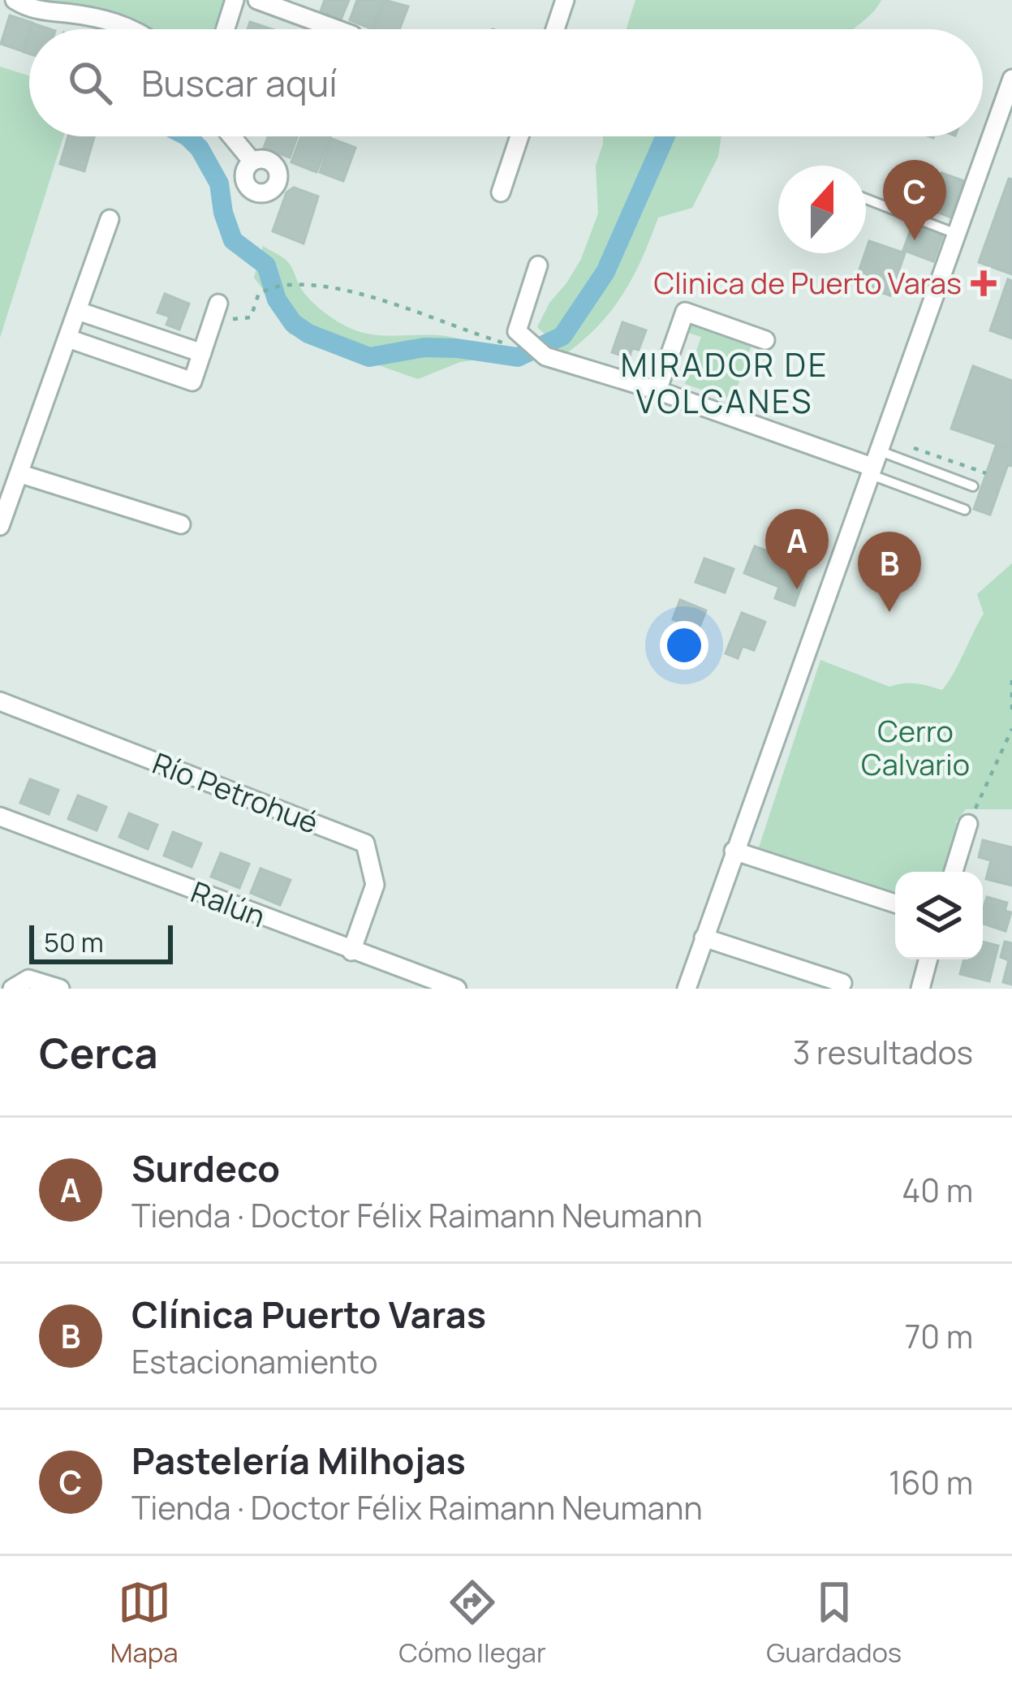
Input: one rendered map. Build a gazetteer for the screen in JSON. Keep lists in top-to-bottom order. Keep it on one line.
{"streets":{"street":["Río Petrohué","Ralún"]},"crossings":[["Río Petrohué","Ralún"]],"districts":["MIRADOR DE VOLCANES"],"parks":["Cerro Calvario"],"places":{"health":["Clinica de Puerto Varas"]},"scale_bar":"50 m","north":"top","page":{"search":"Buscar aquí","pins":["C","A","B"],"scale":"50 m","heading":["Cerca","3 resultados"],"list":[{"mark":"A","name":"Surdeco","note":"Tienda · Doctor Félix Raimann Neumann","value":"40 m"},{"mark":"B","name":"Clínica Puerto Varas","note":"Estacionamiento","value":"70 m"},{"mark":"C","name":"Pastelería Milhojas","note":"Tienda · Doctor Félix Raimann Neumann","value":"160 m"}],"nav":["Mapa","Cómo llegar","Guardados"]}}
